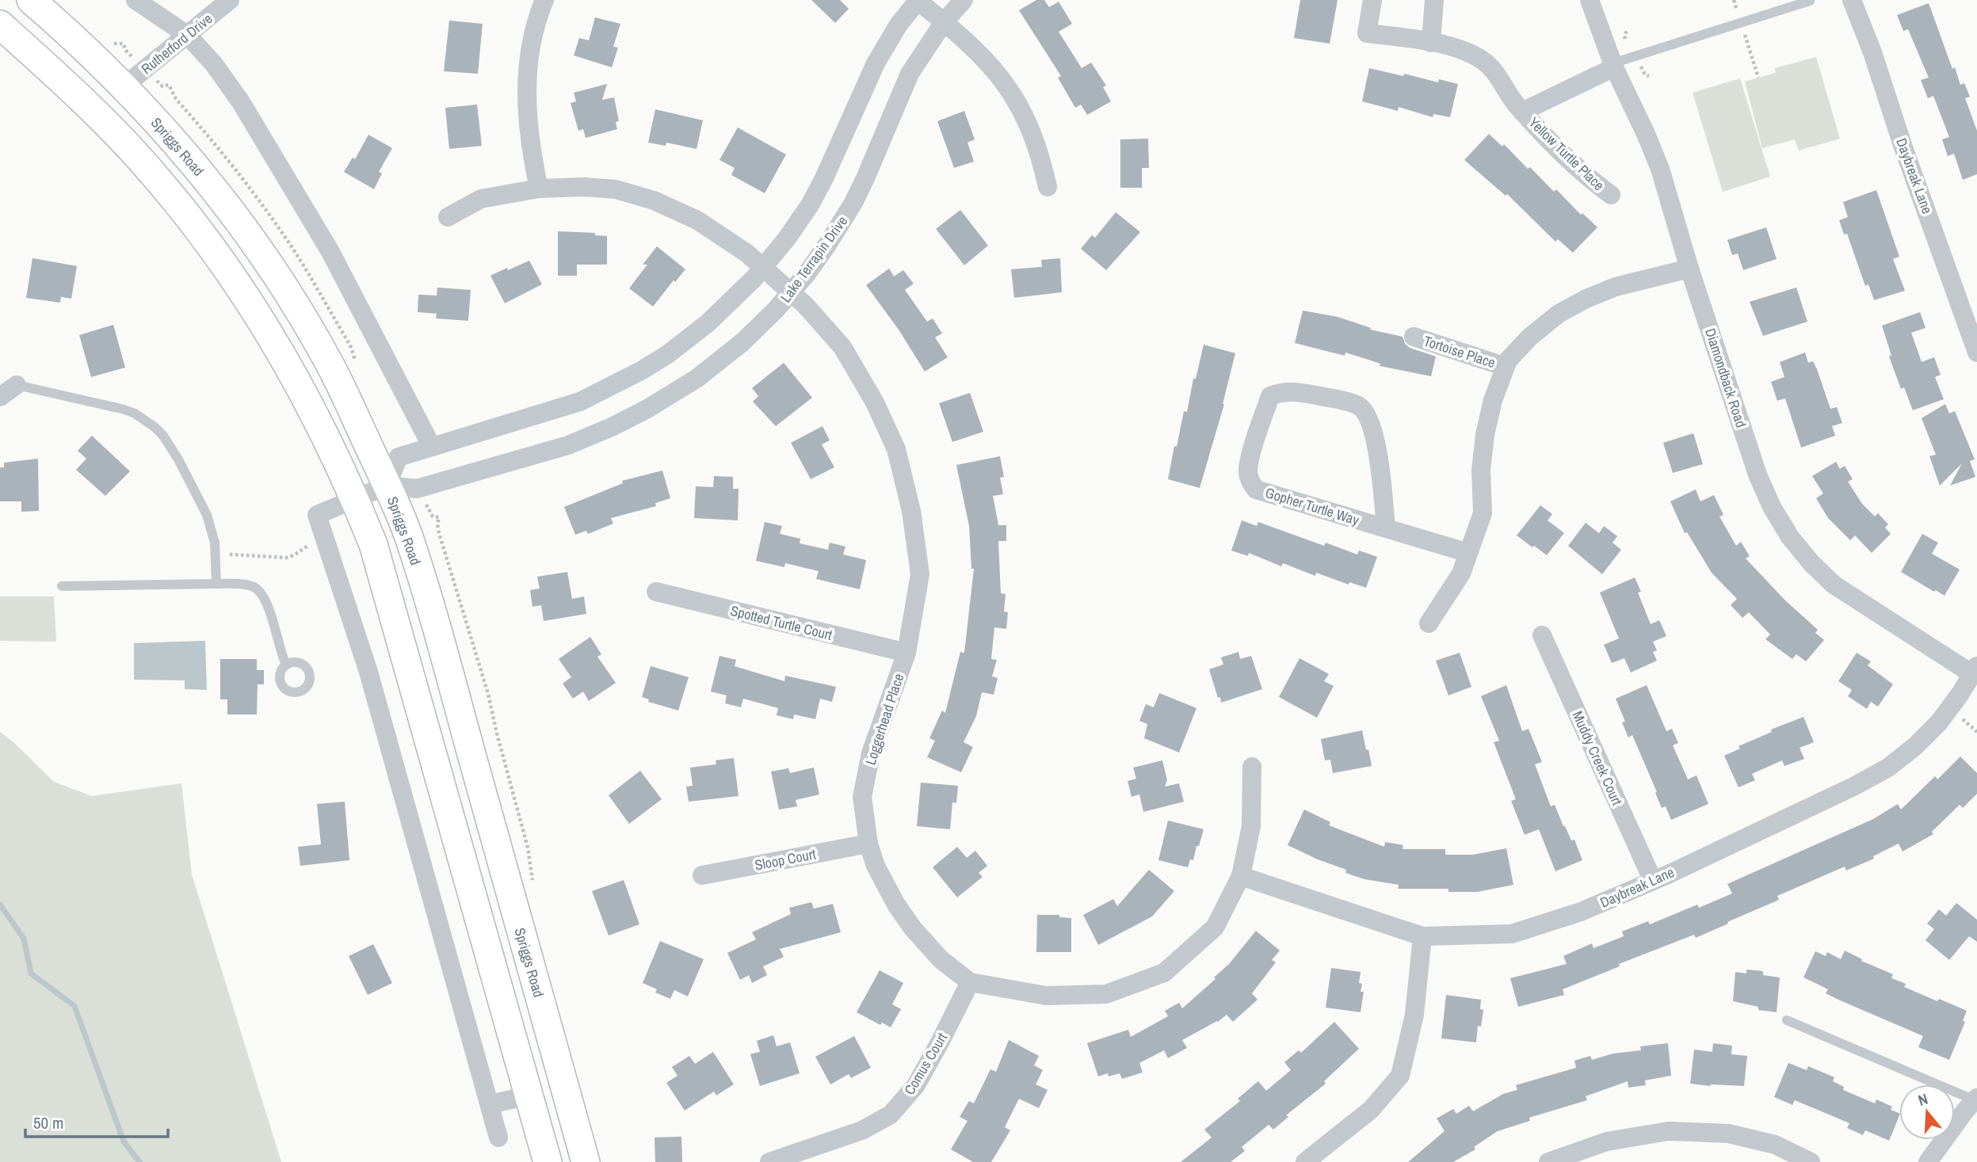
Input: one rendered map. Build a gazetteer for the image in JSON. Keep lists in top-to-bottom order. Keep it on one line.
{"streets":{"main road":["Spriggs Road"],"street":["Rutherford Drive","Yellow Turtle Place","Daybreak Lane","Lake Terrapin Drive","Tortoise Place","Diamondback Road","Gopher Turtle Way","Spotted Turtle Court","Loggerhead Place","Muddy Creek Court","Sloop Court","Comus Court"]},"crossings":[["Rutherford Drive","Spriggs Road"],["Spriggs Road","Lake Terrapin Drive"],["Yellow Turtle Place","Diamondback Road"],["Daybreak Lane","Diamondback Road"],["Daybreak Lane","Loggerhead Place"],["Daybreak Lane","Muddy Creek Court"],["Lake Terrapin Drive","Loggerhead Place"],["Spotted Turtle Court","Loggerhead Place"],["Loggerhead Place","Sloop Court"],["Loggerhead Place","Comus Court"]],"scale_bar":"50 m","north":"top"}
